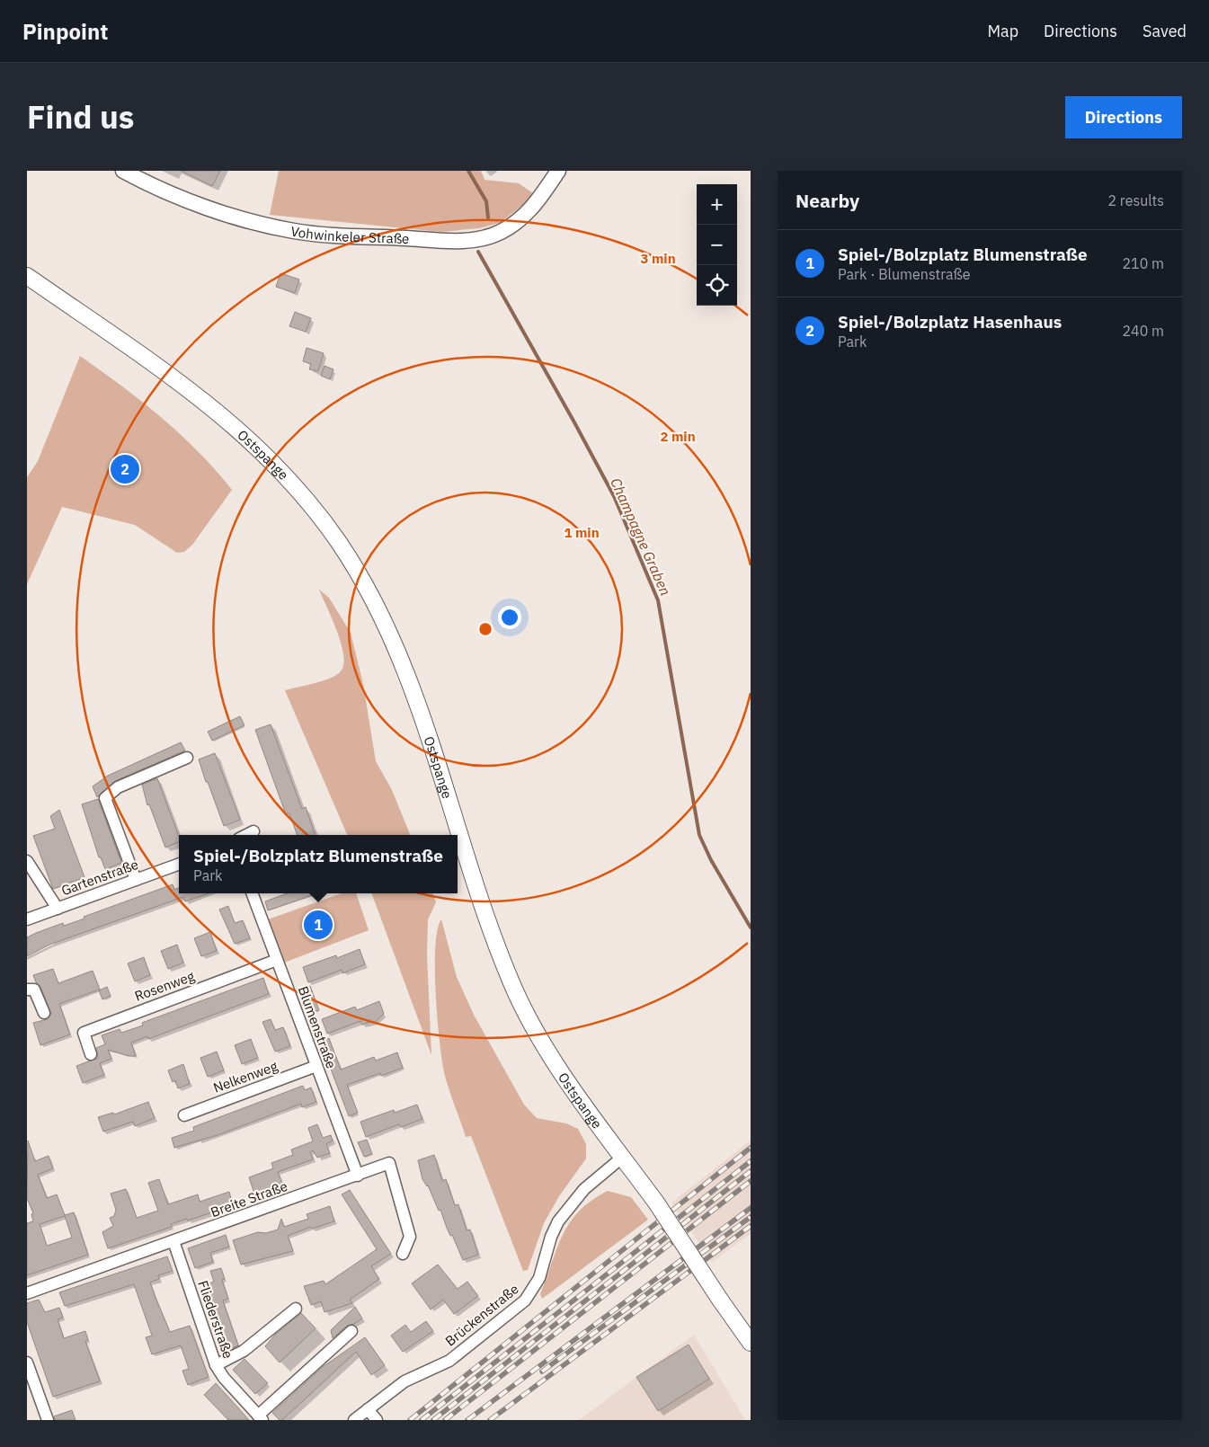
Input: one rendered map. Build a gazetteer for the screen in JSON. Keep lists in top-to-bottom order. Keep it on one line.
{"streets":{"main road":["Ostspange"],"street":["Vohwinkeler Straße","Gartenstraße","Rosenweg","Blumenstraße","Nelkenweg","Breite Straße","Brückenstraße","Fliederstraße"]},"crossings":[["Ostspange","Brückenstraße"],["Rosenweg","Blumenstraße"],["Blumenstraße","Nelkenweg"],["Blumenstraße","Breite Straße"],["Breite Straße","Fliederstraße"]],"water":["Champagne Graben"],"page":{"header":"Pinpoint","nav":["Map","Directions","Saved"],"title":"Find us","buttons":"Directions","heading":["Nearby","2 results"],"map_buttons":["+","−"],"list":[{"mark":"1","name":"Spiel-/Bolzplatz Blumenstraße","note":"Park · Blumenstraße","value":"210 m"},{"mark":"2","name":"Spiel-/Bolzplatz Hasenhaus","note":"Park","value":"240 m"}],"pins":["2","1"],"popup":["Spiel-/Bolzplatz Blumenstraße","Park"]},"rings":["3 min","2 min","1 min"]}
